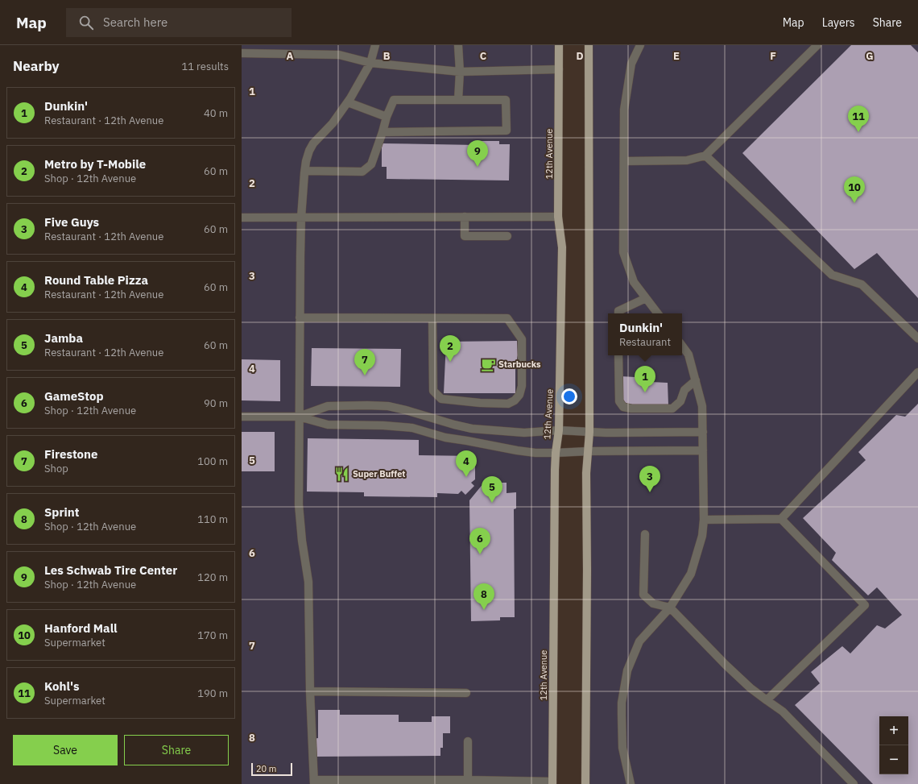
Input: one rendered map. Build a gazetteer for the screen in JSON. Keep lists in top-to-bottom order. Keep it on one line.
{"streets":{"main road":["12th Avenue"]},"places":{"cafe":["Starbucks"],"restaurant":["Super Buffet"]},"scale_bar":"20 m","page":{"header":"Map","search":"Search here","nav":["Map","Layers","Share"],"heading":["Nearby","11 results"],"list":[{"mark":"1","name":"Dunkin'","note":"Restaurant · 12th Avenue","value":"40 m"},{"mark":"2","name":"Metro by T-Mobile","note":"Shop · 12th Avenue","value":"60 m"},{"mark":"3","name":"Five Guys","note":"Restaurant · 12th Avenue","value":"60 m"},{"mark":"4","name":"Round Table Pizza","note":"Restaurant · 12th Avenue","value":"60 m"},{"mark":"5","name":"Jamba","note":"Restaurant · 12th Avenue","value":"60 m"},{"mark":"6","name":"GameStop","note":"Shop · 12th Avenue","value":"90 m"},{"mark":"7","name":"Firestone","note":"Shop","value":"100 m"},{"mark":"8","name":"Sprint","note":"Shop · 12th Avenue","value":"110 m"},{"mark":"9","name":"Les Schwab Tire Center","note":"Shop · 12th Avenue","value":"120 m"},{"mark":"10","name":"Hanford Mall","note":"Supermarket","value":"170 m"},{"mark":"11","name":"Kohl's","note":"Supermarket","value":"190 m"}],"pins":["11","9","10","2","7","1","4","3","5","6","8"],"popup":["Dunkin'","Restaurant"],"map_buttons":["+","−"],"buttons":["Save","Share"],"scale":"20 m"},"grid":{"columns":["A","B","C","D","E","F","G"],"rows":["1","2","3","4","5","6","7","8"]}}
